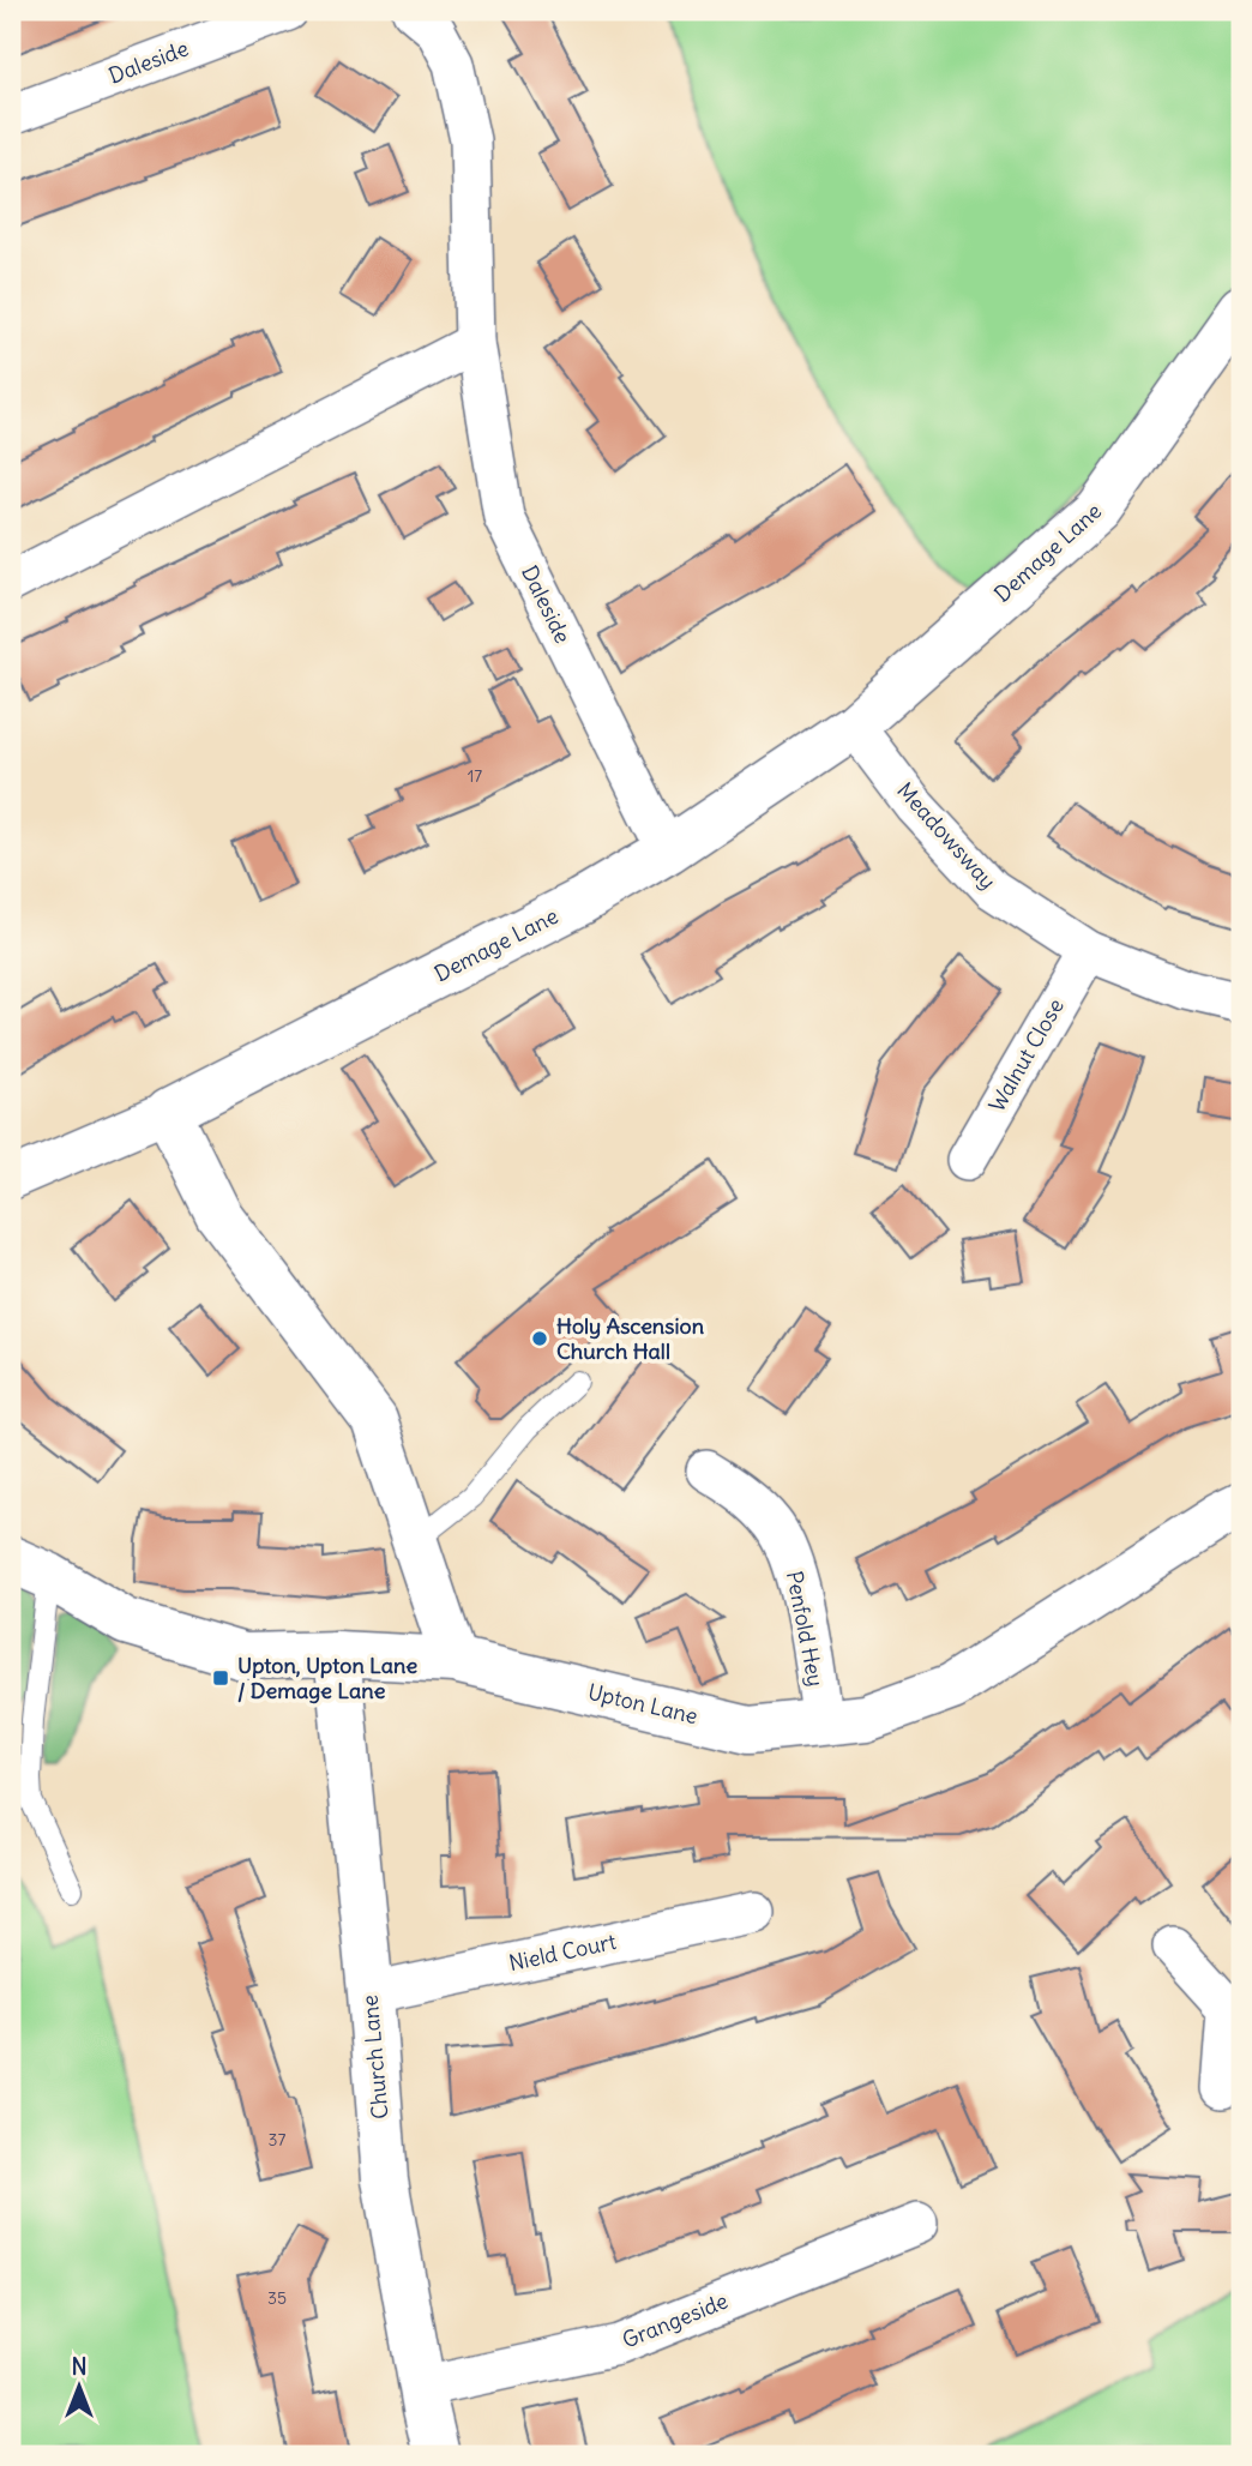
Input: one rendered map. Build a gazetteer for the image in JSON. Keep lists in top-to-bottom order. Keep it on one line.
{"streets":{"street":["Daleside","Demage Lane","Meadowsway","Walnut Close","Penfold Hey","Upton Lane","Nield Court","Church Lane","Grangeside"]},"crossings":[["Daleside","Demage Lane"],["Demage Lane","Meadowsway"],["Meadowsway","Walnut Close"],["Penfold Hey","Upton Lane"],["Upton Lane","Church Lane"],["Nield Court","Church Lane"],["Church Lane","Grangeside"]],"places":{"other":["Holy Ascension Church Hall"],"transit":["Upton, Upton Lane / Demage Lane"]},"house_numbers":["17","37","35"],"north":"top"}
